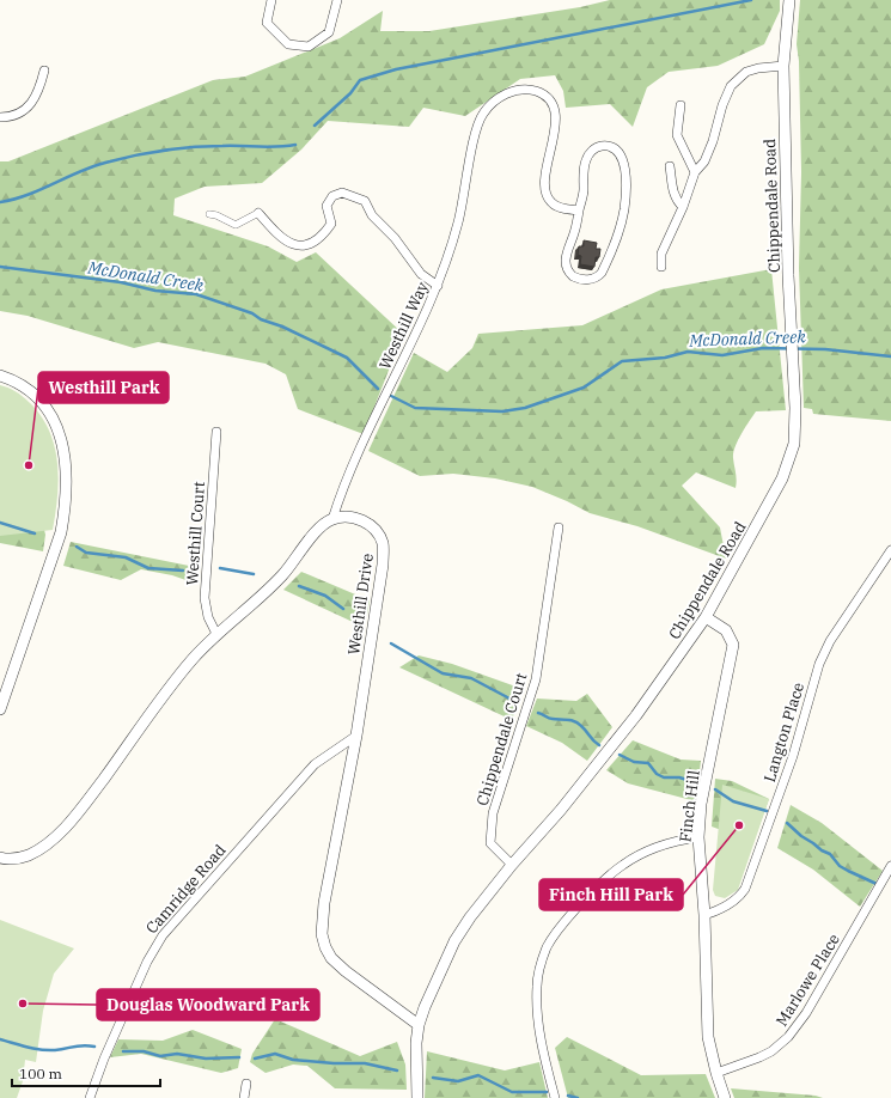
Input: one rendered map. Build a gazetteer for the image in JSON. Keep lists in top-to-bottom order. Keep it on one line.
{"streets":{"street":["Chippendale Road","Westhill Way","Westhill Court","Westhill Drive","Langton Place","Chippendale Court","Finch Hill","Camridge Road","Marlowe Place"]},"crossings":[["Chippendale Road","Westhill Drive"],["Chippendale Road","Chippendale Court"],["Chippendale Road","Finch Hill"],["Westhill Way","Westhill Drive"],["Westhill Drive","Camridge Road"],["Langton Place","Finch Hill"],["Finch Hill","Marlowe Place"]],"water":["McDonald Creek"],"places":["Westhill Park","Finch Hill Park","Douglas Woodward Park"],"scale_bar":"100 m"}
